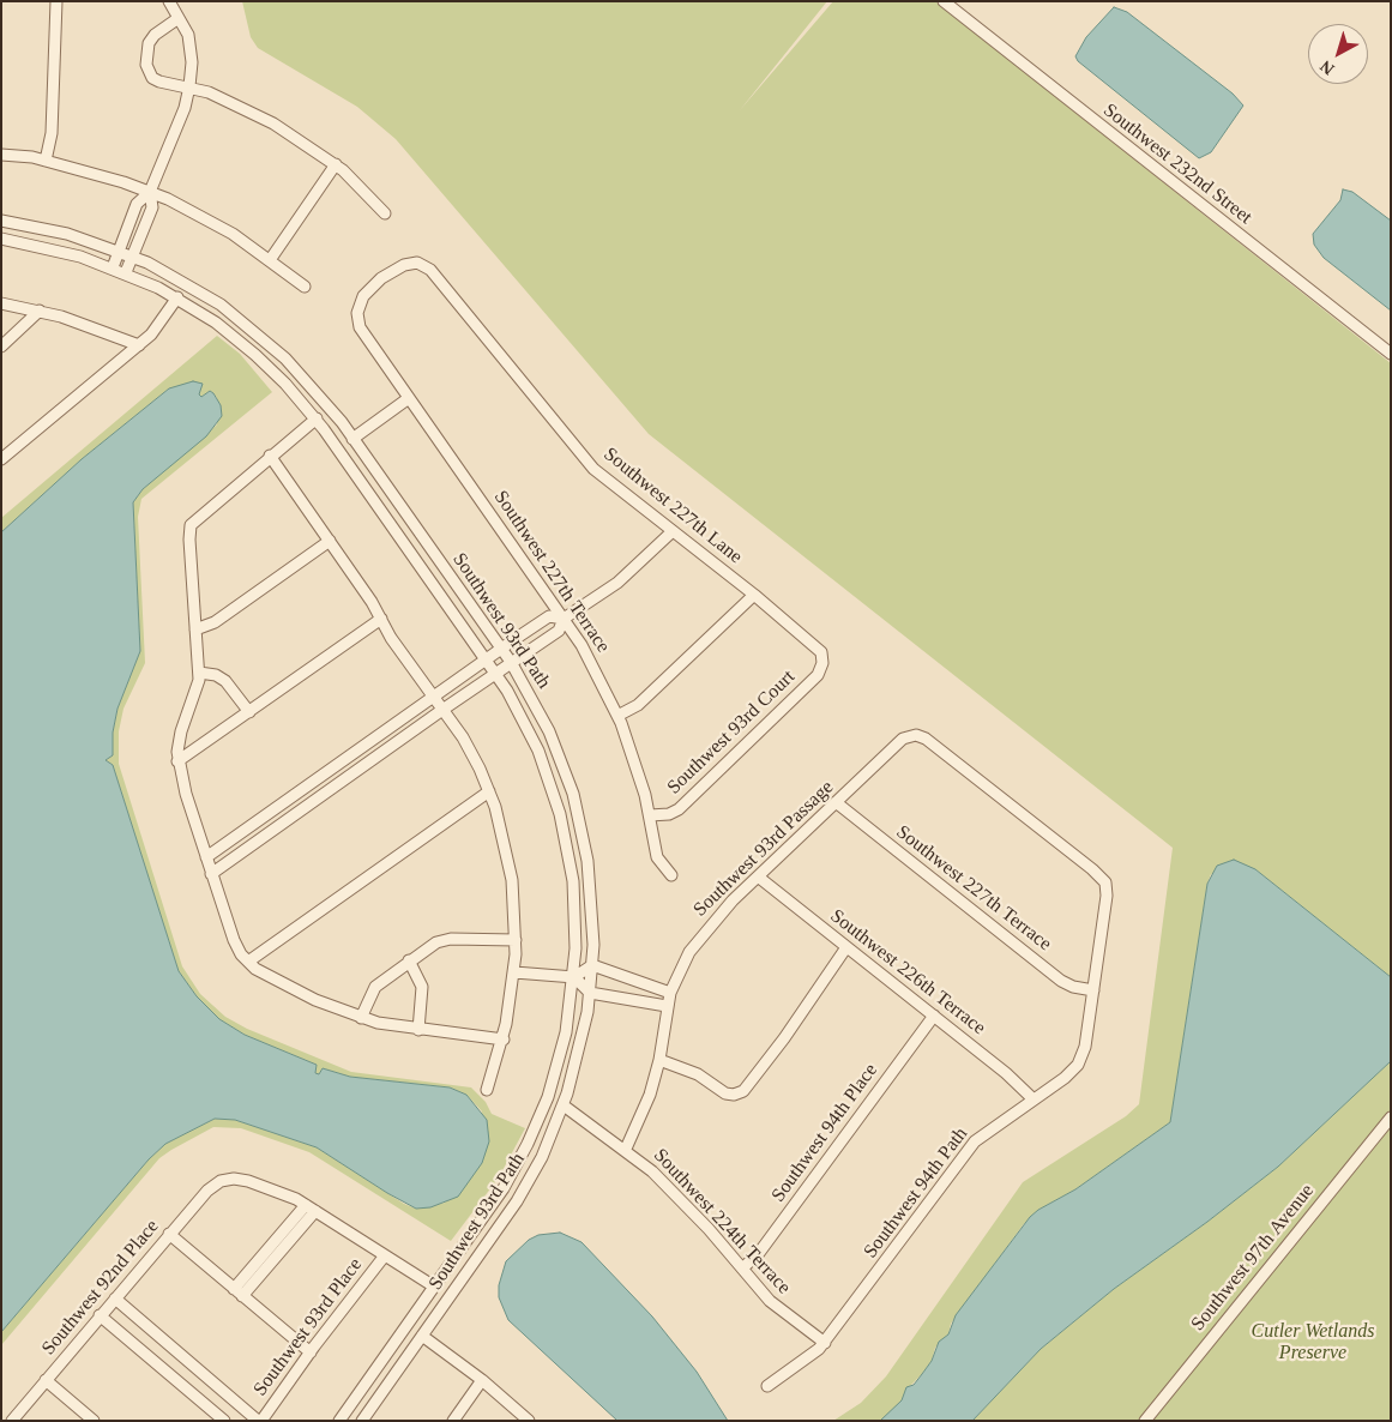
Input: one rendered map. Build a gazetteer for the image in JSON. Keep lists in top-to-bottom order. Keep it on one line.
{"streets":{"street":["Southwest 232nd Street","Southwest 227th Lane","Southwest 227th Terrace","Southwest 93rd Path","Southwest 93rd Court","Southwest 93rd Passage","Southwest 226th Terrace","Southwest 94th Place","Southwest 94th Path","Southwest 224th Terrace","Southwest 97th Avenue","Southwest 92nd Place","Southwest 93rd Place"]},"crossings":[["Southwest 227th Lane","Southwest 227th Terrace"],["Southwest 227th Lane","Southwest 93rd Court"],["Southwest 227th Terrace","Southwest 93rd Court"],["Southwest 227th Terrace","Southwest 93rd Passage"],["Southwest 227th Terrace","Southwest 94th Path"],["Southwest 93rd Path","Southwest 224th Terrace"],["Southwest 93rd Passage","Southwest 226th Terrace"],["Southwest 93rd Passage","Southwest 94th Path"],["Southwest 93rd Passage","Southwest 224th Terrace"],["Southwest 226th Terrace","Southwest 94th Place"],["Southwest 226th Terrace","Southwest 94th Path"],["Southwest 94th Place","Southwest 224th Terrace"],["Southwest 94th Path","Southwest 224th Terrace"]],"parks":["Cutler Wetlands Preserve"],"north":"bottom left"}
